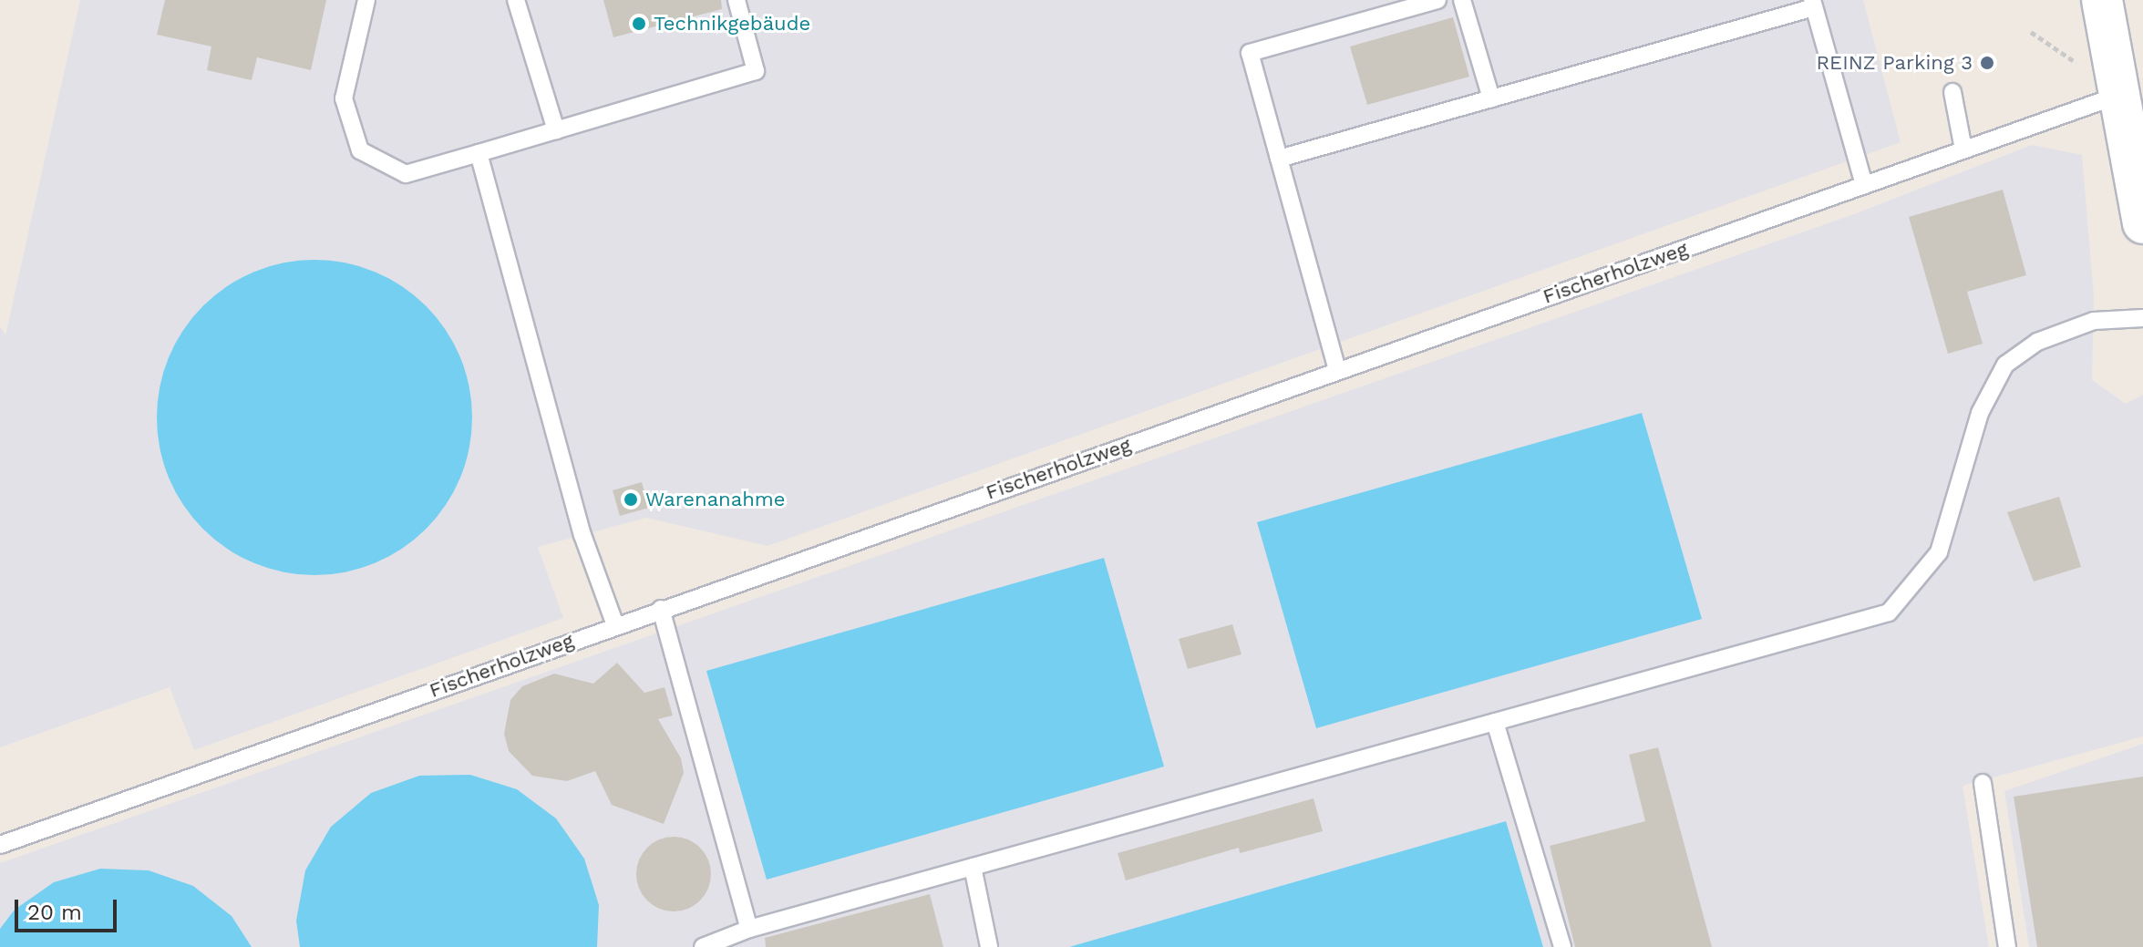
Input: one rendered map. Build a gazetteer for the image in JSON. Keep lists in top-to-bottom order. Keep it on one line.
{"streets":{"lane":["Fischerholzweg"]},"places":["Technikgebäude","REINZ Parking 3","Warenanahme"],"scale_bar":"20 m"}
